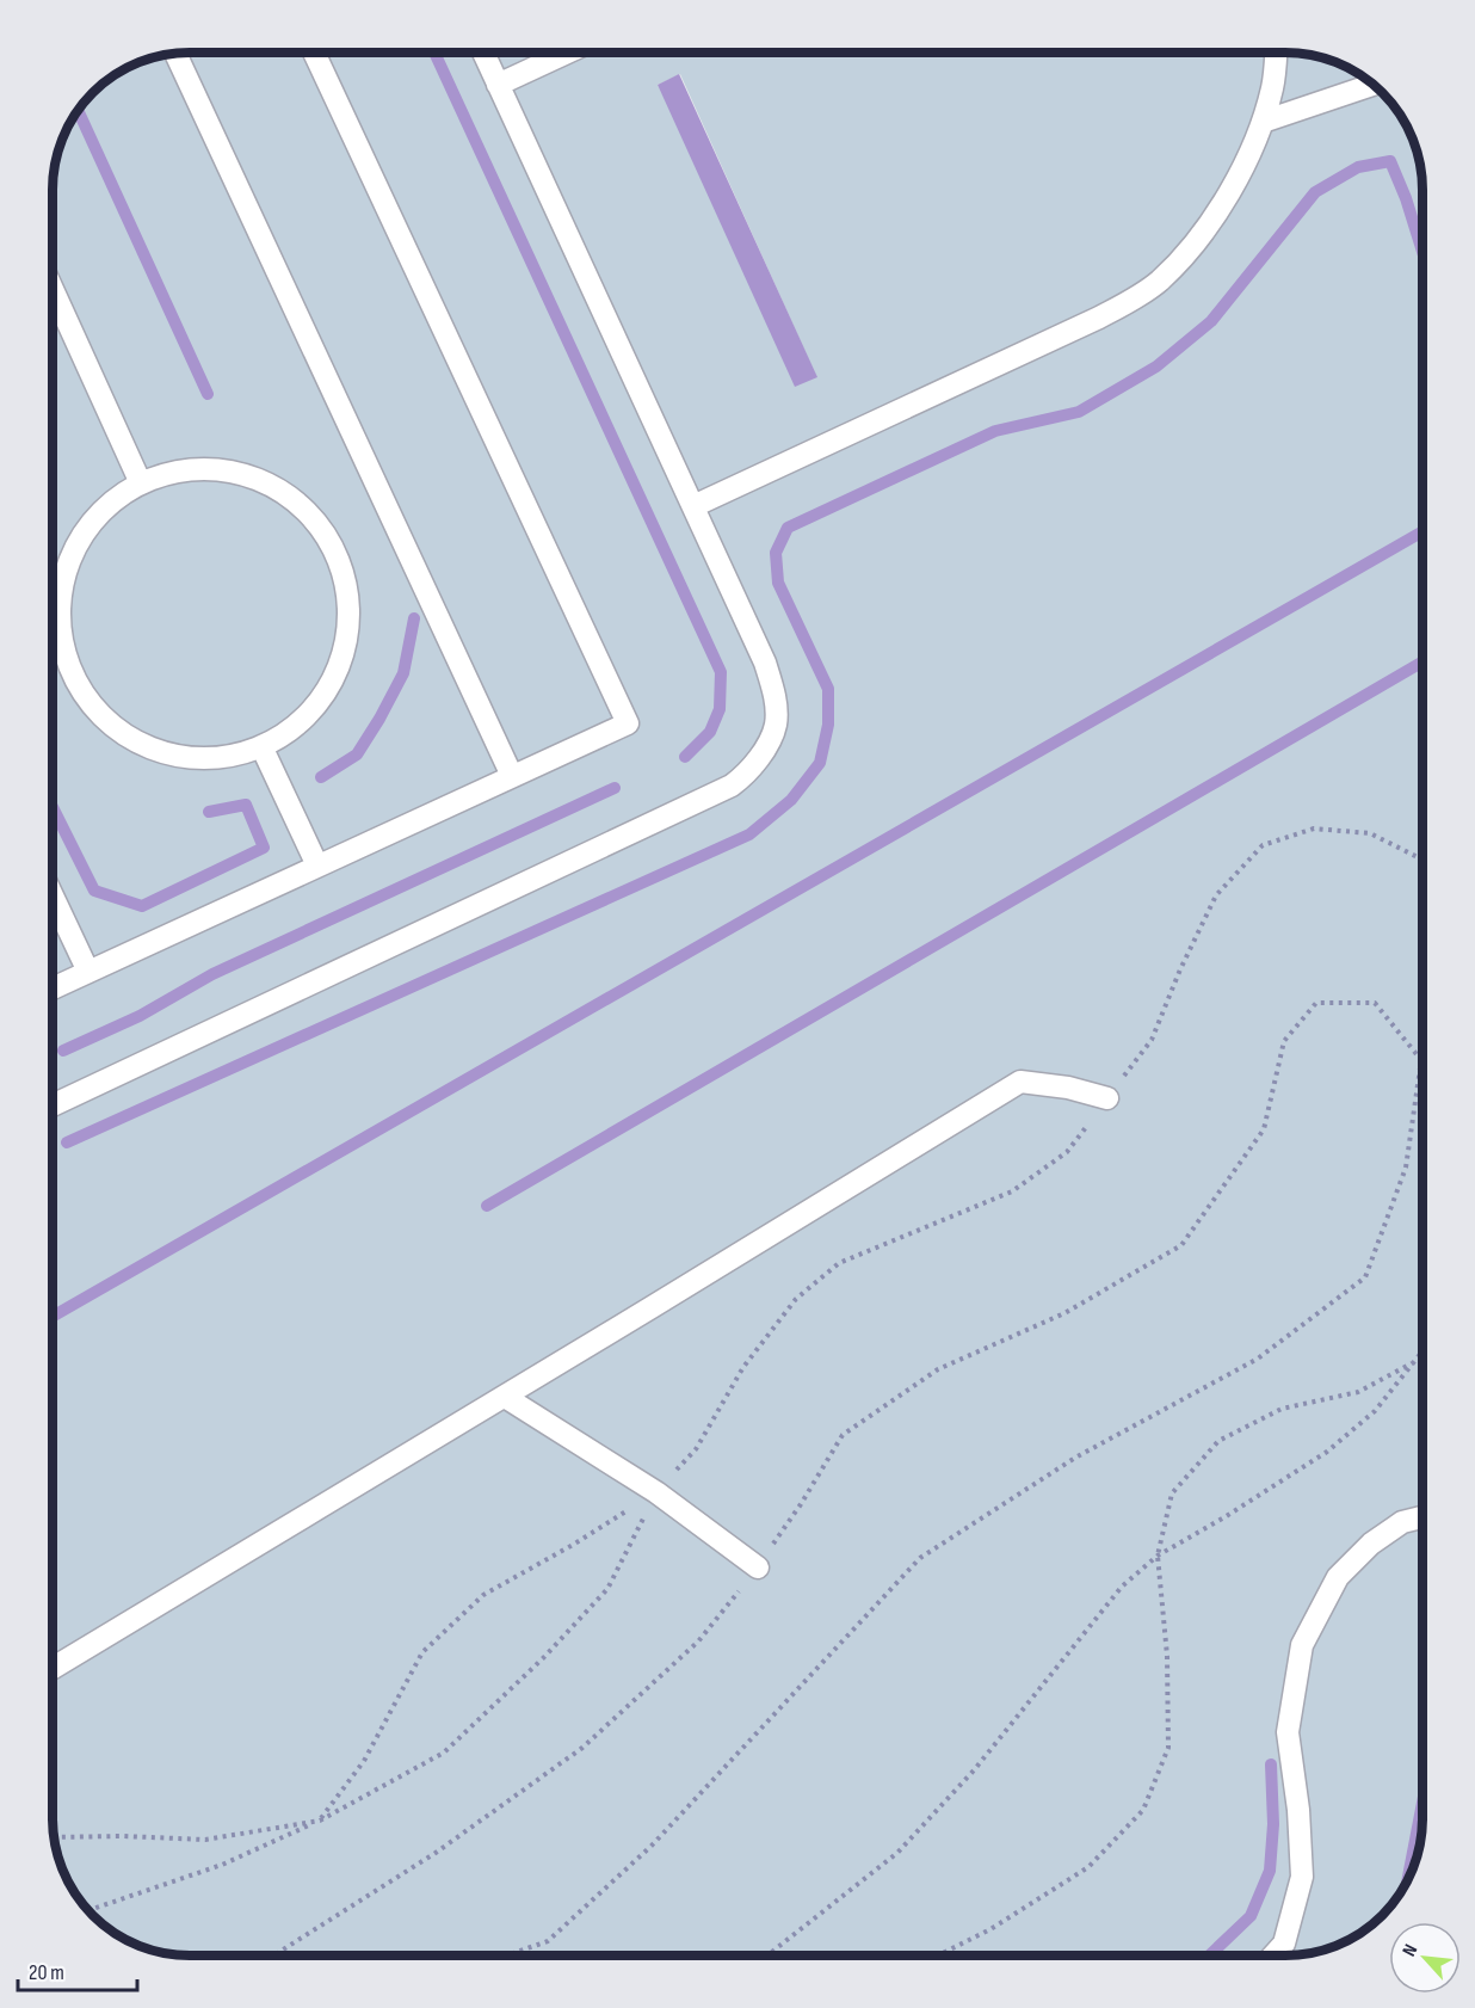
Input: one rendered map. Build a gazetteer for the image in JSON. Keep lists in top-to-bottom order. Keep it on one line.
{"scale_bar":"20 m","north":"top left"}
